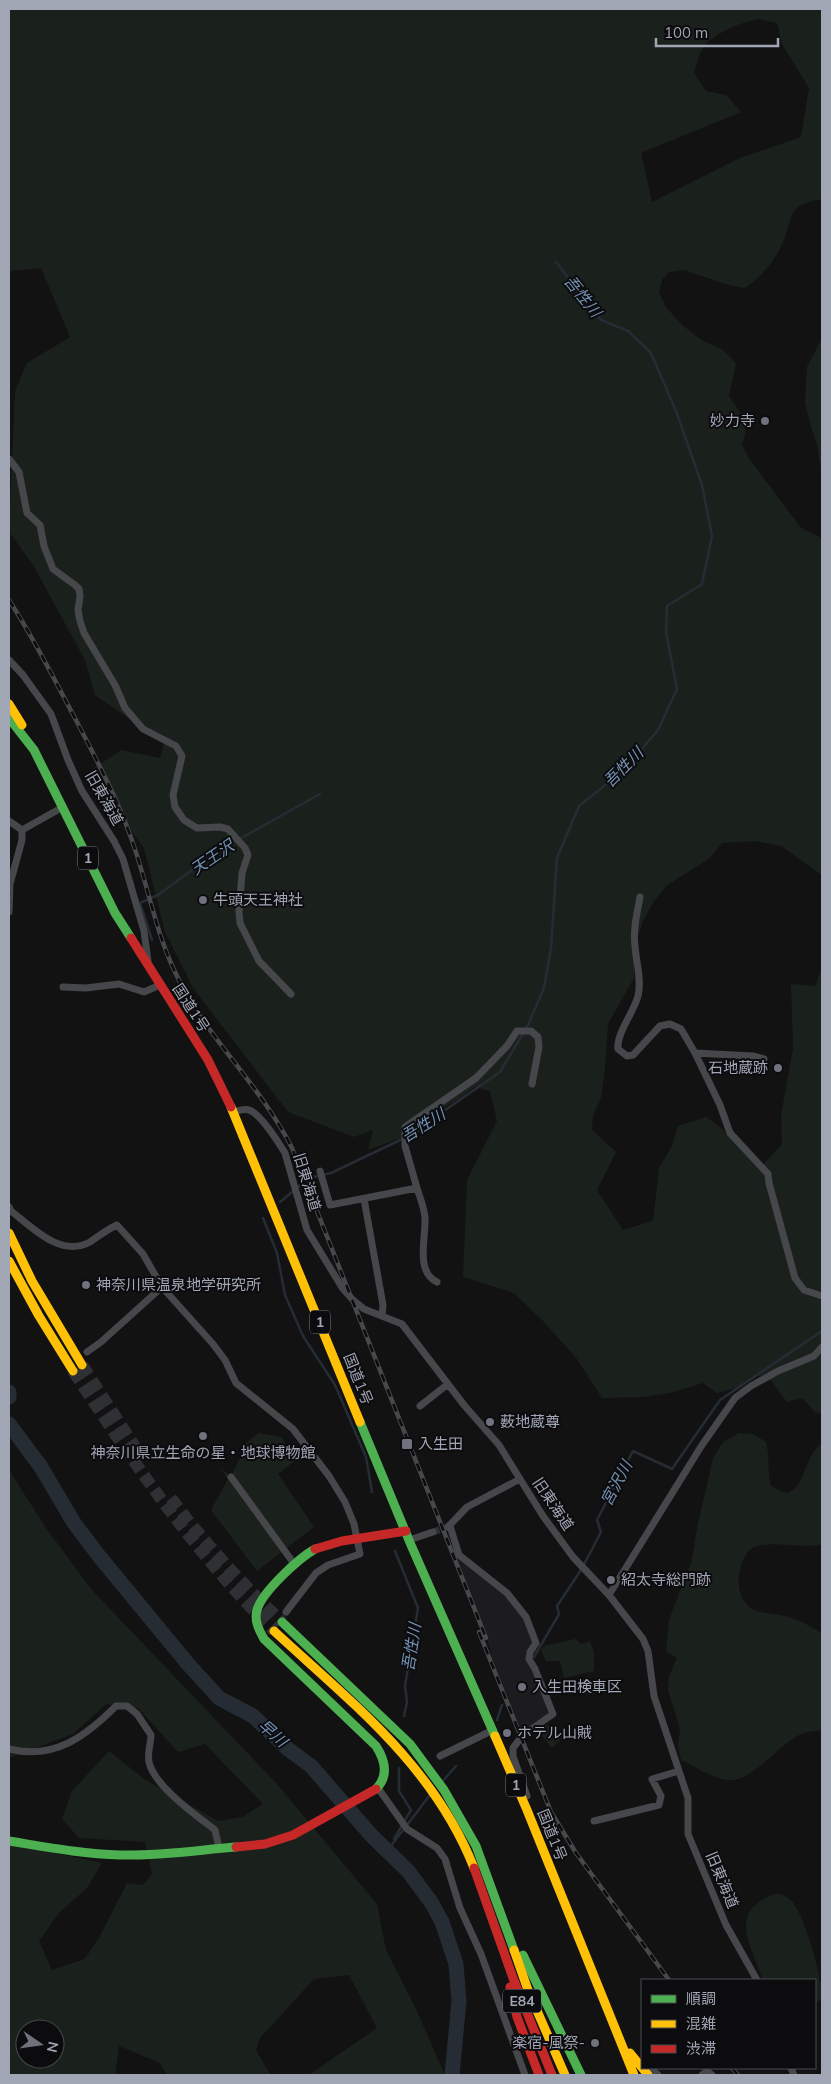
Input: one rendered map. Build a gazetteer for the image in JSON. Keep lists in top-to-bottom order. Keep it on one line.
{"streets":{"main road":["1","国道1号","E84"],"street":["旧東海道"]},"crossings":[["旧東海道","国道1号"],["1","国道1号"]],"water":["吾性川","天王沢","宮沢川","早川"],"places":{"other":["妙力寺","牛頭天王神社","石地蔵跡","神奈川県温泉地学研究所","薮地蔵尊","神奈川県立生命の星・地球博物館","紹太寺総門跡","入生田検車区","ホテル山賊","楽宿-風祭-"],"transit":["入生田"]},"legend":["順調","混雑","渋滞"],"scale_bar":"100 m","north":"right"}
